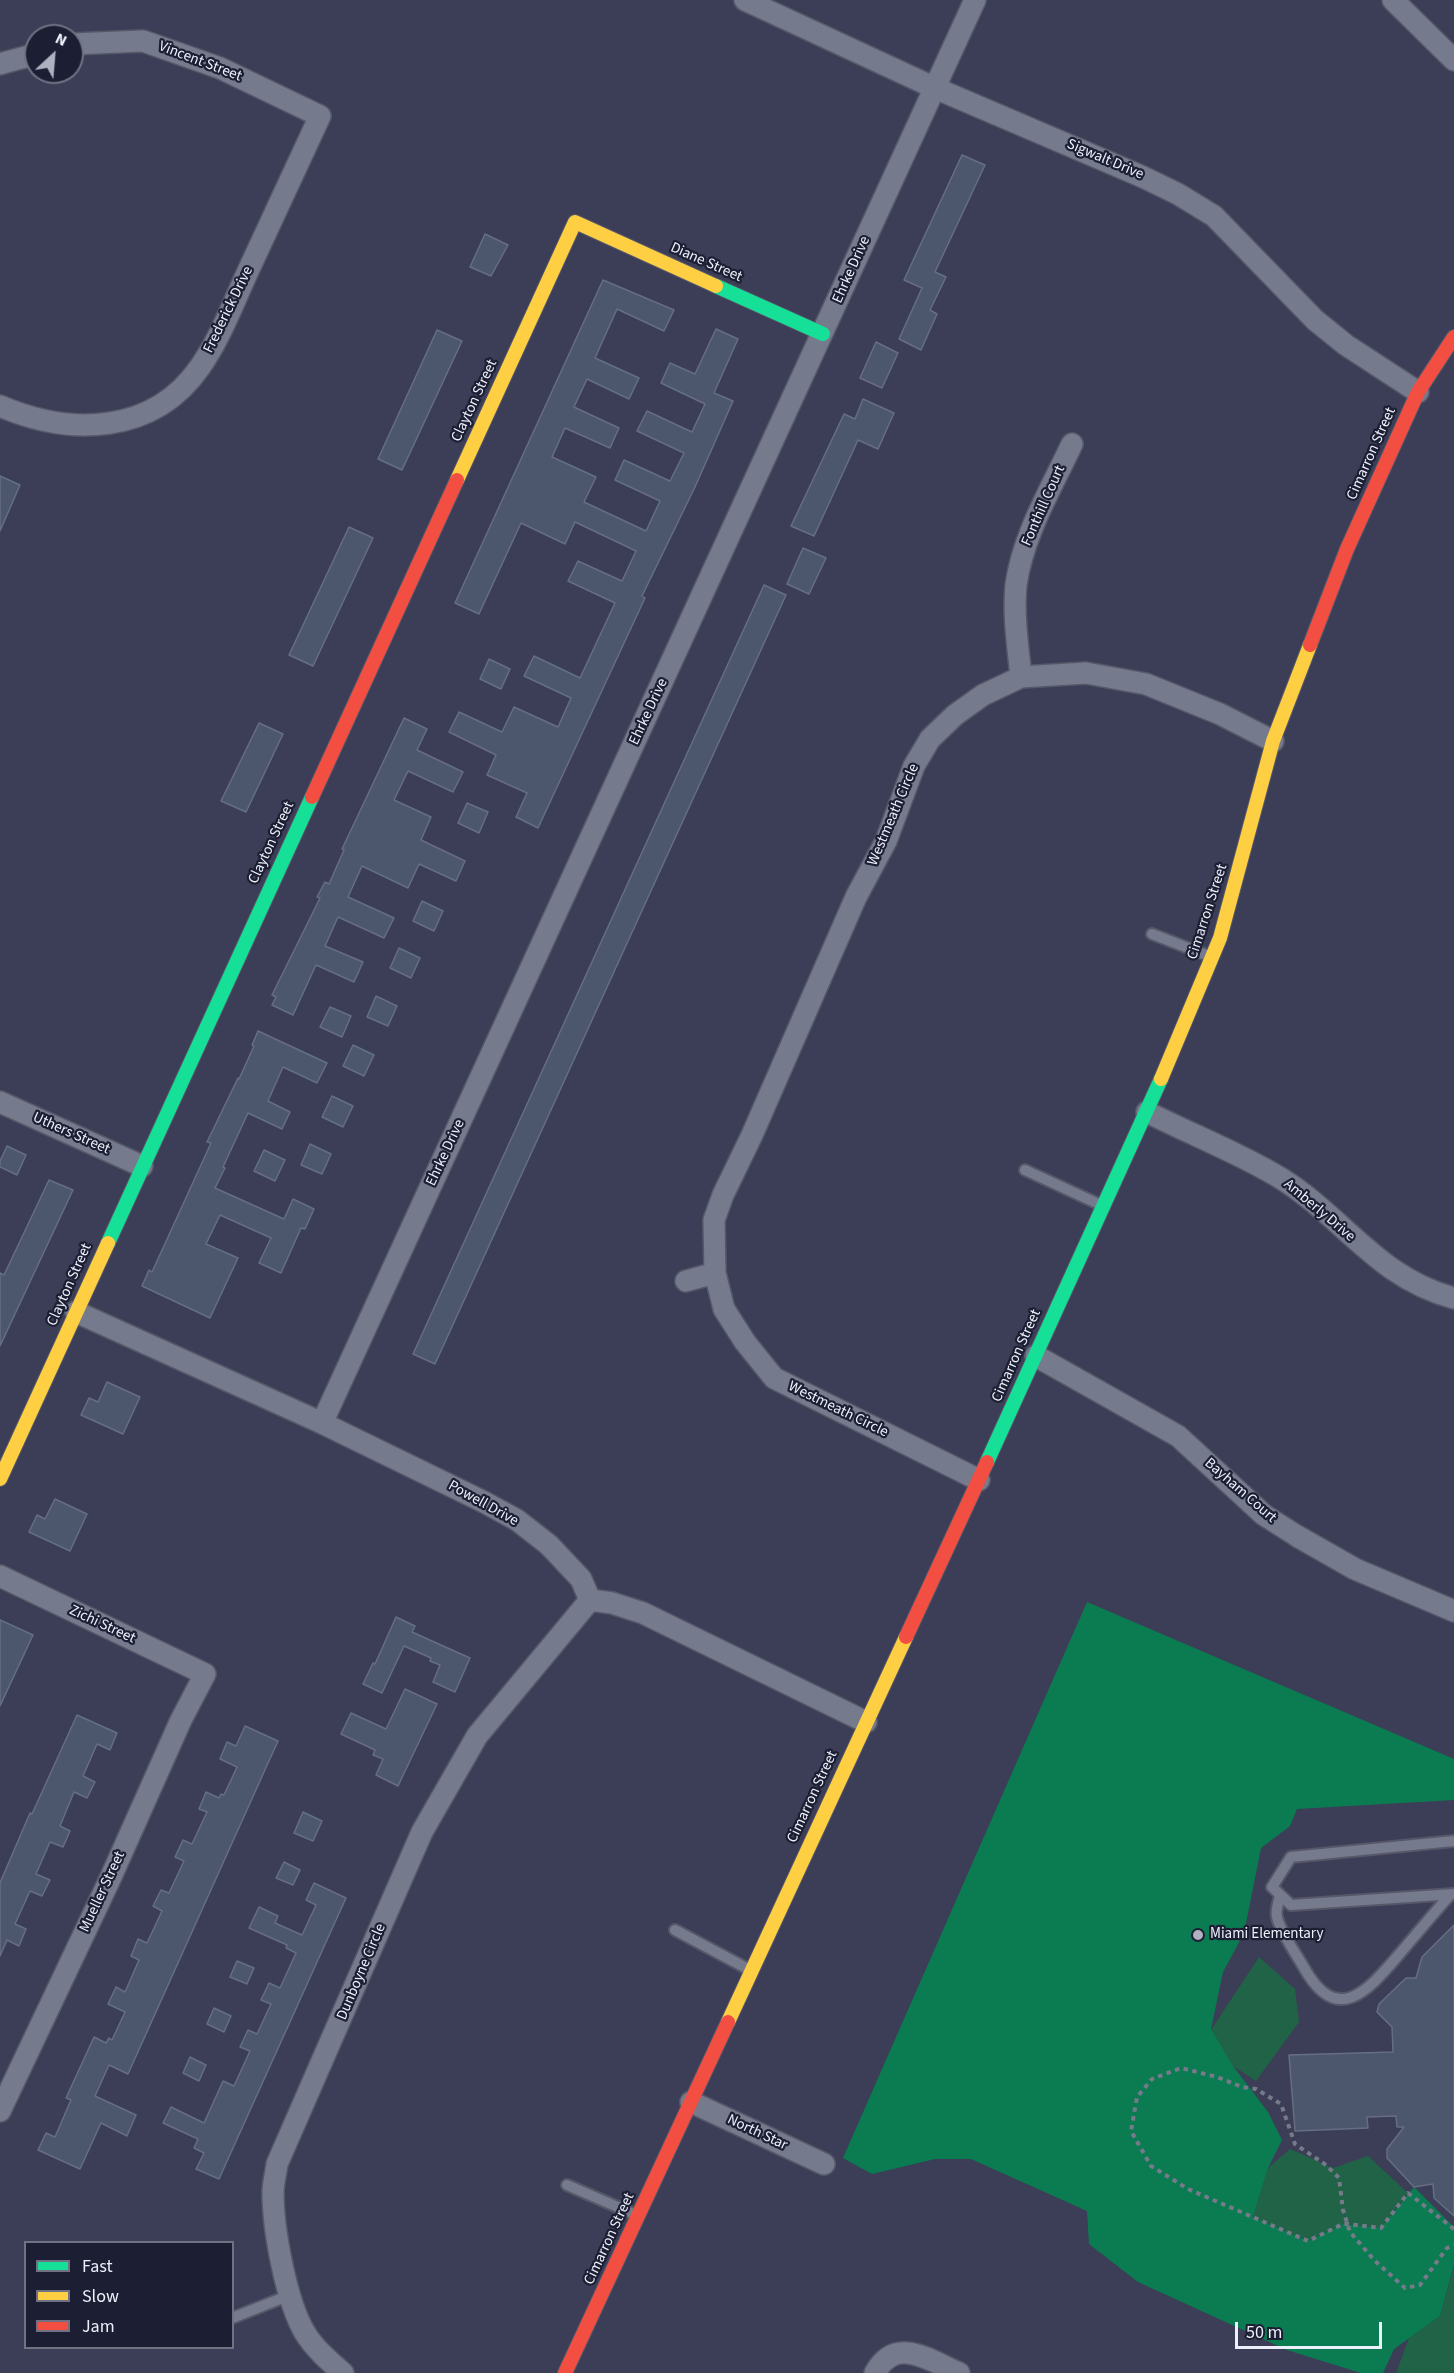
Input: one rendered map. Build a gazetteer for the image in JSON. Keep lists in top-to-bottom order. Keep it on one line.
{"streets":{"street":["Vincent Street","Sigwalt Drive","Diane Street","Ehrke Drive","Frederick Drive","Clayton Street","Cimarron Street","Fonthill Court","Westmeath Circle","Uthers Street","Amberly Drive","Bayham Court","Powell Drive","Zichi Street","Mueller Street","Dunboyne Circle","North Star"]},"crossings":[["Vincent Street","Frederick Drive"],["Sigwalt Drive","Ehrke Drive"],["Sigwalt Drive","Cimarron Street"],["Diane Street","Ehrke Drive"],["Diane Street","Clayton Street"],["Ehrke Drive","Powell Drive"],["Clayton Street","Uthers Street"],["Clayton Street","Powell Drive"],["Cimarron Street","Westmeath Circle"],["Cimarron Street","Amberly Drive"],["Cimarron Street","Bayham Court"],["Cimarron Street","North Star"],["Fonthill Court","Westmeath Circle"],["Powell Drive","Dunboyne Circle"],["Zichi Street","Mueller Street"]],"places":["Miami Elementary"],"legend":["Fast","Slow","Jam"],"scale_bar":"50 m","north":"top right"}
